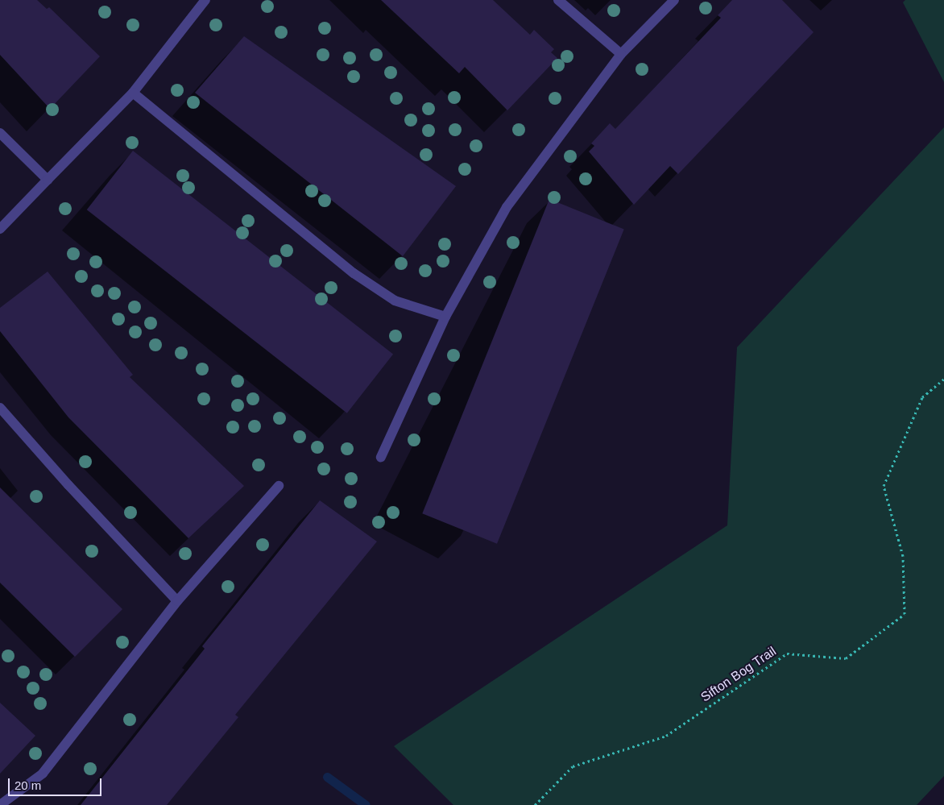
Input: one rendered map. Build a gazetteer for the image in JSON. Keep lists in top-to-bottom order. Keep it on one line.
{"streets":{"path":["Sifton Bog Trail"]},"scale_bar":"20 m"}
